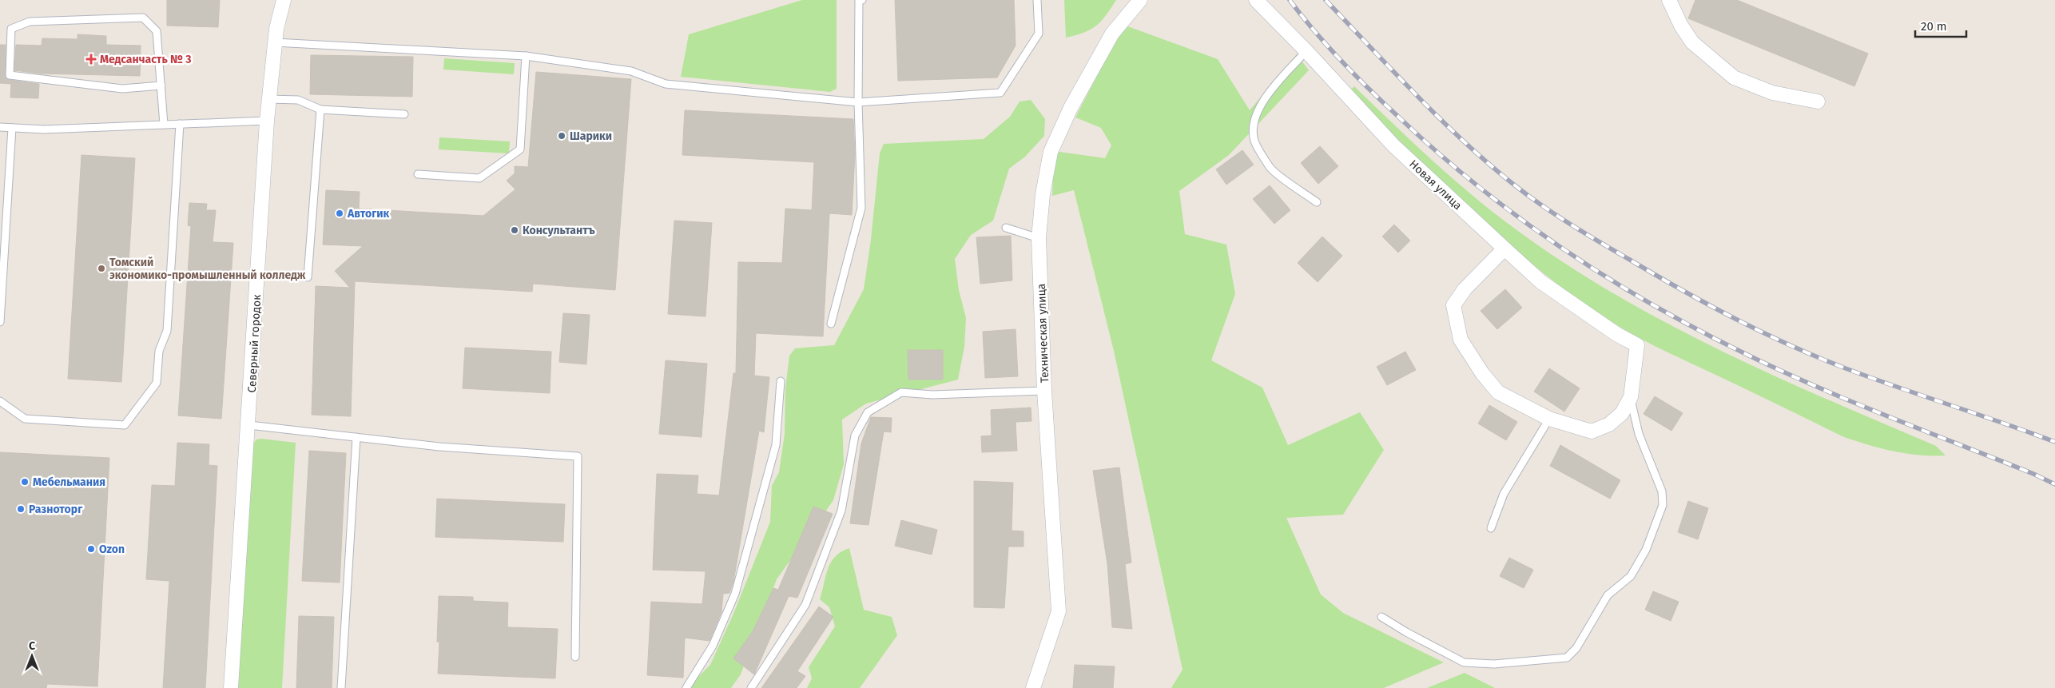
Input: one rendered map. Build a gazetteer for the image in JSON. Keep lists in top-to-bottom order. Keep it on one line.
{"streets":{"street":["Новая улица","Техническая улица","Северный городок"]},"places":{"health":["Медсанчасть № 3"],"other":["Шарики","Автогик","Консультантъ","Томский экономико-промышленный колледж","Мебельмания","Разноторг","Ozon"]},"scale_bar":"20 m","north":"top"}
